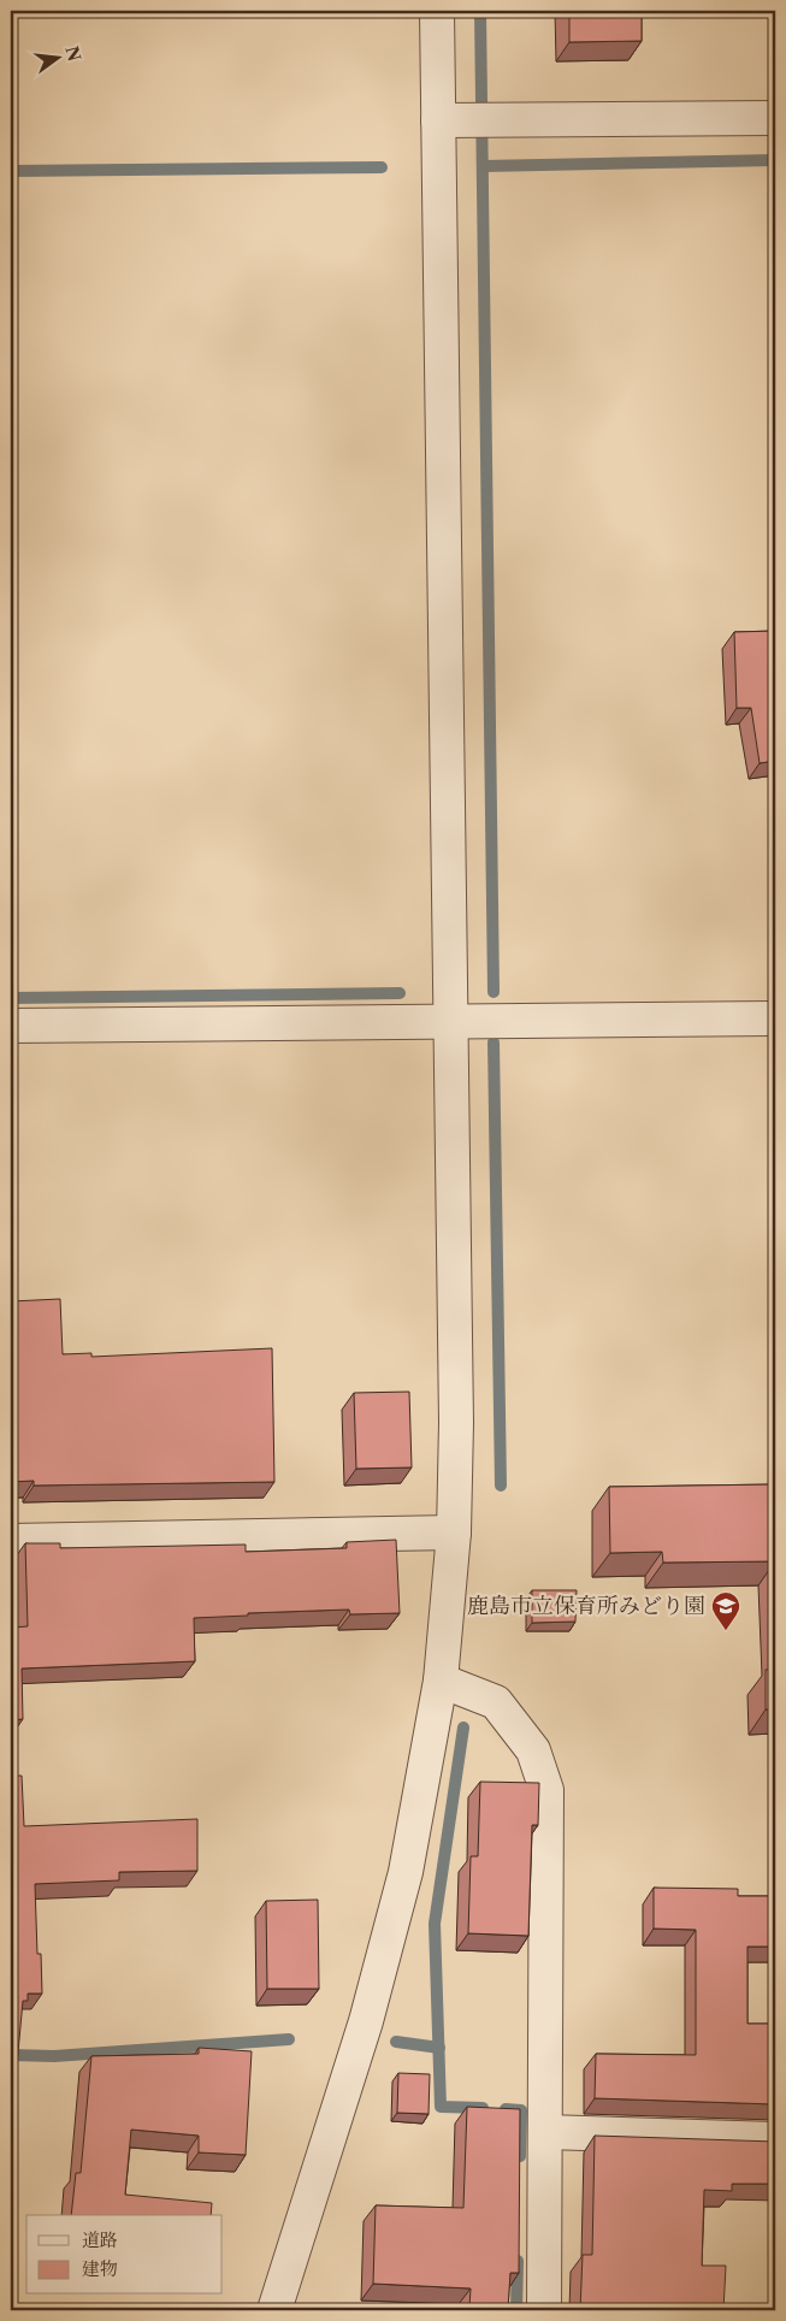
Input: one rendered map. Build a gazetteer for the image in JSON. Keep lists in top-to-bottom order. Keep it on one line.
{"places":{"school or university":["鹿島市立保育所みどり園"]},"legend":["道路","建物"],"north":"right"}
